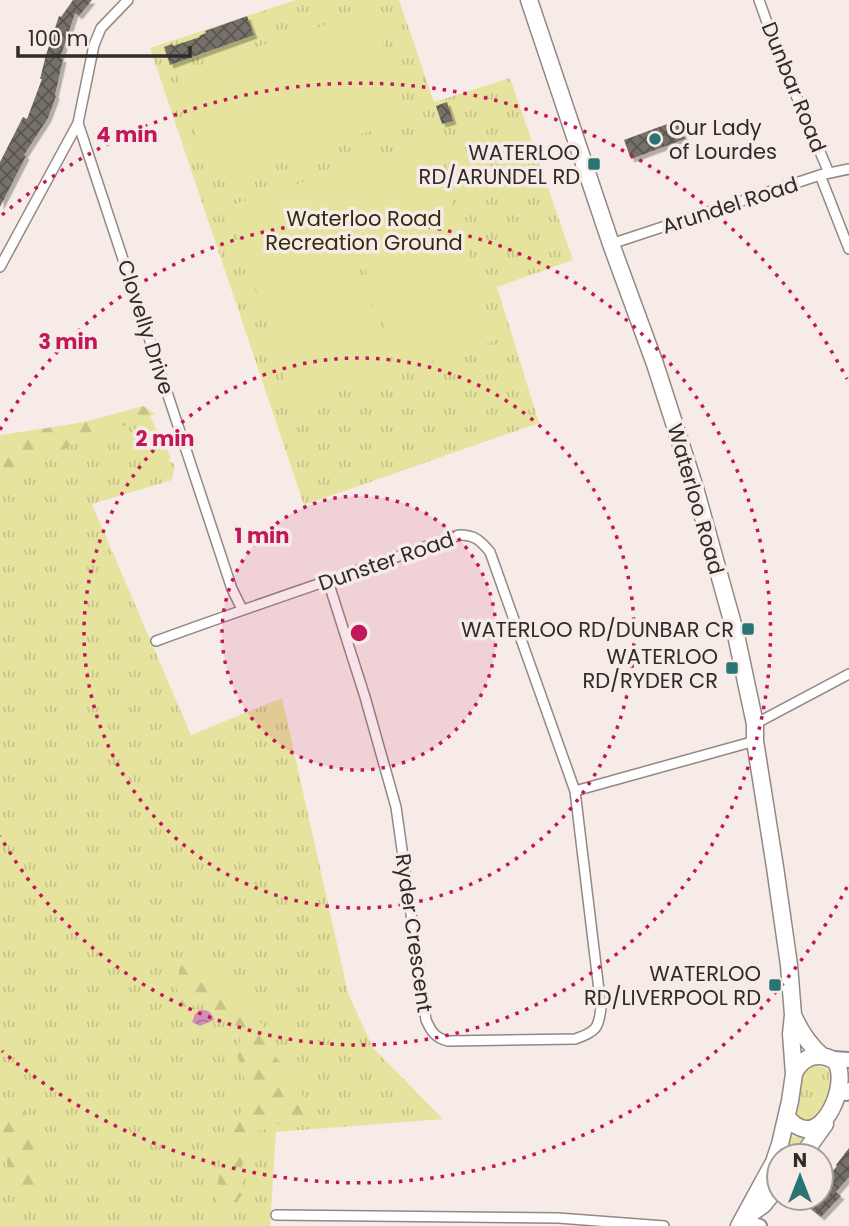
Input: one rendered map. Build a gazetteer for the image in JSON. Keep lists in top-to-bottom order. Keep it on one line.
{"streets":{"highway":["Waterloo Road"],"street":["Dunbar Road","Arundel Road","Clovelly Drive","Dunster Road","Ryder Crescent"]},"crossings":[["Dunbar Road","Arundel Road"],["Arundel Road","Waterloo Road"],["Clovelly Drive","Dunster Road"],["Dunster Road","Ryder Crescent"]],"parks":["Waterloo Road Recreation Ground"],"places":{"other":["Our Lady of Lourdes"],"transit":["WATERLOO RD/ARUNDEL RD","WATERLOO RD/DUNBAR CR","WATERLOO RD/RYDER CR","WATERLOO RD/LIVERPOOL RD"]},"scale_bar":"100 m","north":"top","rings":["4 min","3 min","2 min","1 min"]}
